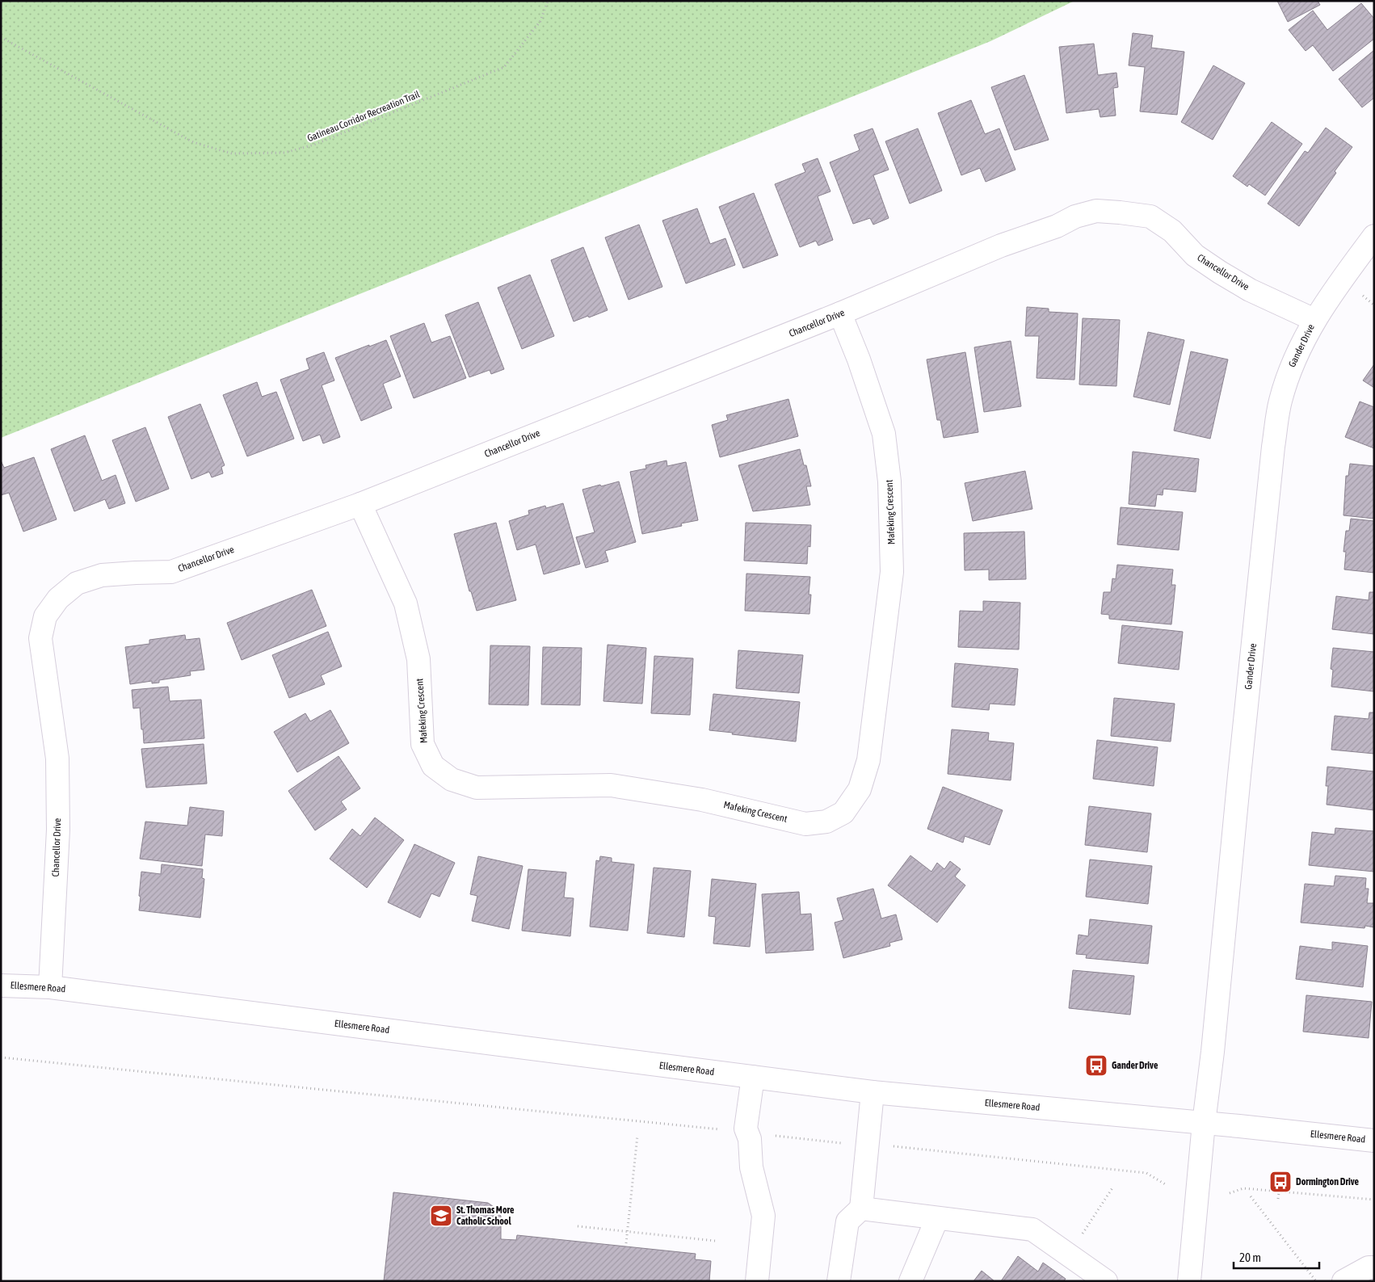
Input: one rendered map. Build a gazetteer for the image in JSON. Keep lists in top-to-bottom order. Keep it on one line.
{"streets":{"street":["Chancellor Drive","Gander Drive","Mafeking Crescent","Ellesmere Road"],"path":["Gatineau Corridor Recreation Trail"]},"crossings":[["Chancellor Drive","Gander Drive"],["Chancellor Drive","Mafeking Crescent"],["Chancellor Drive","Ellesmere Road"],["Gander Drive","Ellesmere Road"]],"places":{"bus stop":["Gander Drive","Dormington Drive"],"school or university":["St. Thomas More Catholic School"]},"scale_bar":"20 m"}
